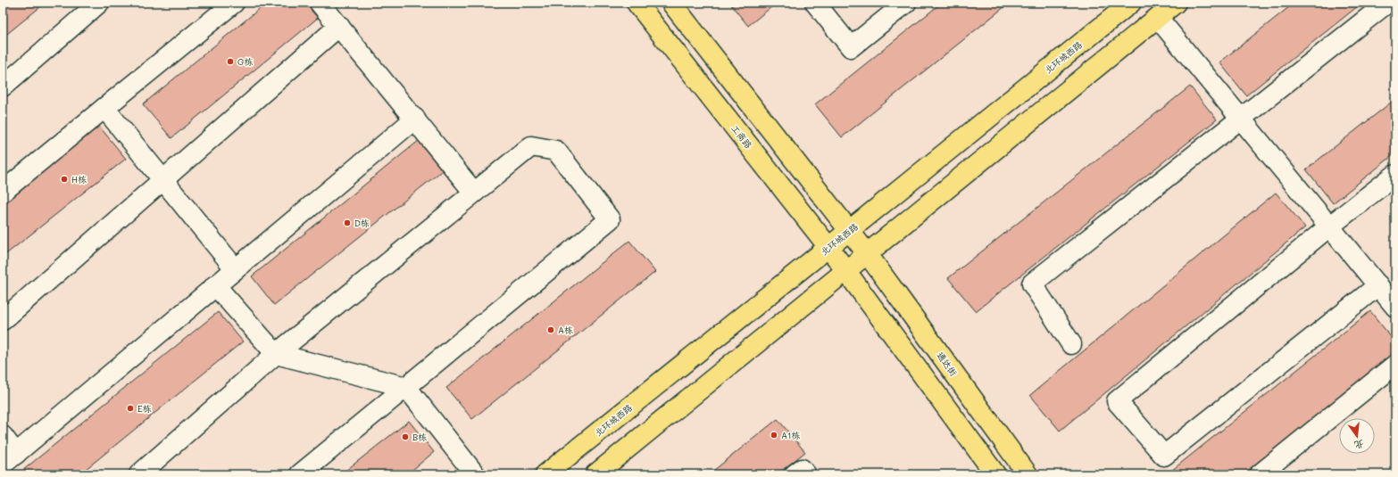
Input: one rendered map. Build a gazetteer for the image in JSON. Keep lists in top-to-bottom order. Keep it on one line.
{"streets":{"main road":["北环城西路","工商路","通达街"]},"crossings":[["北环城西路","工商路"]],"places":["G栋","H栋","D栋","A栋","E栋","A1栋","B栋"],"north":"bottom"}
